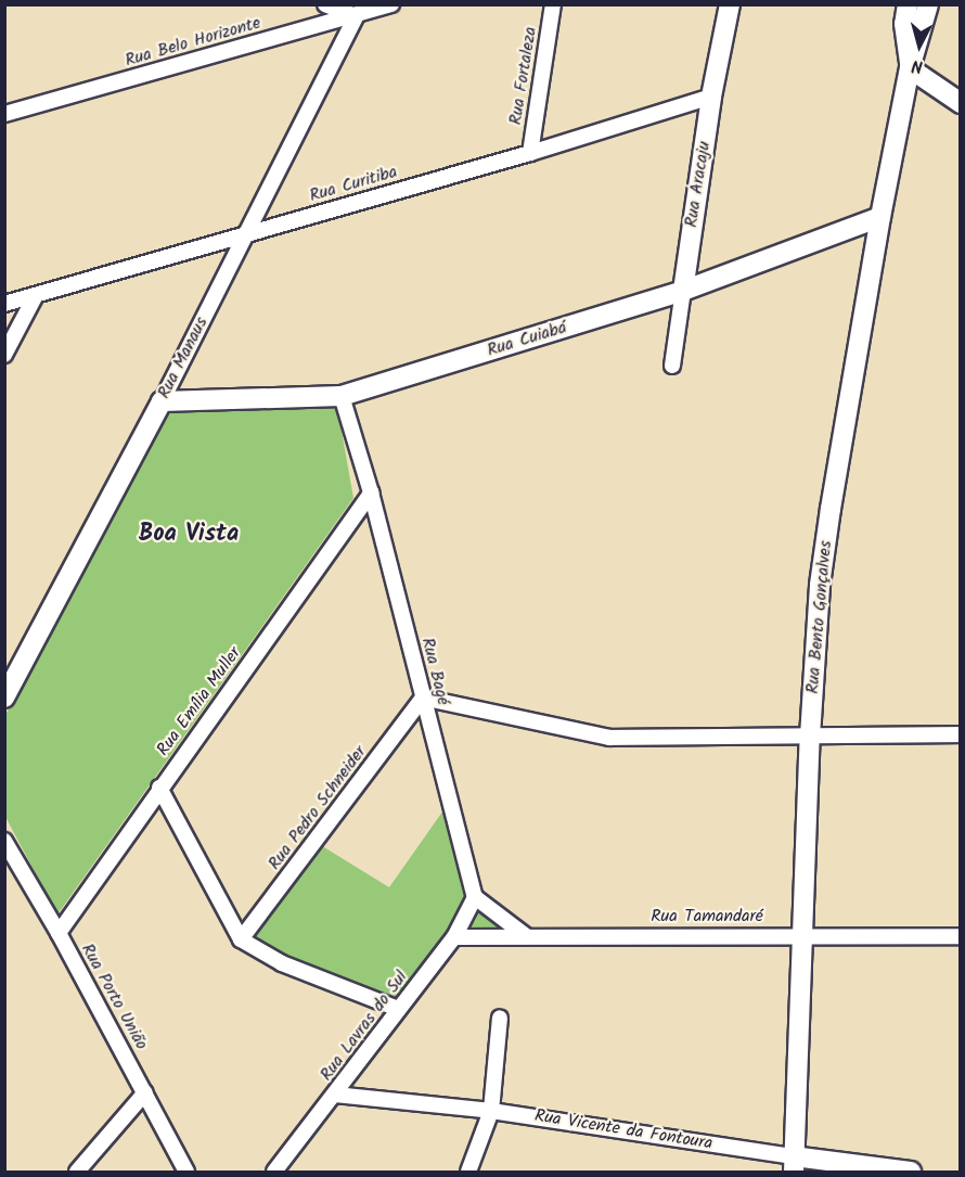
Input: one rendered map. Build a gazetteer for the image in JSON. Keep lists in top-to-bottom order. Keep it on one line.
{"streets":{"street":["Rua Belo Horizonte","Rua Fortaleza","Rua Curitiba","Rua Aracaju","Rua Cuiabá","Rua Manaus","Rua Bento Gonçalves","Rua Bagé","Rua Emília Muller","Rua Pedro Schneider","Rua Tamandaré","Rua Porto União","Rua Lavras do Sul","Rua Vicente da Fontoura"]},"crossings":[["Rua Belo Horizonte","Rua Manaus"],["Rua Fortaleza","Rua Curitiba"],["Rua Curitiba","Rua Aracaju"],["Rua Curitiba","Rua Manaus"],["Rua Aracaju","Rua Cuiabá"],["Rua Cuiabá","Rua Manaus"],["Rua Cuiabá","Rua Bento Gonçalves"],["Rua Cuiabá","Rua Bagé"],["Rua Bento Gonçalves","Rua Tamandaré"],["Rua Bento Gonçalves","Rua Vicente da Fontoura"],["Rua Bagé","Rua Emília Muller"],["Rua Bagé","Rua Pedro Schneider"],["Rua Bagé","Rua Lavras do Sul"],["Rua Emília Muller","Rua Porto União"],["Rua Tamandaré","Rua Lavras do Sul"],["Rua Lavras do Sul","Rua Vicente da Fontoura"]],"districts":["Boa Vista"],"north":"bottom"}
